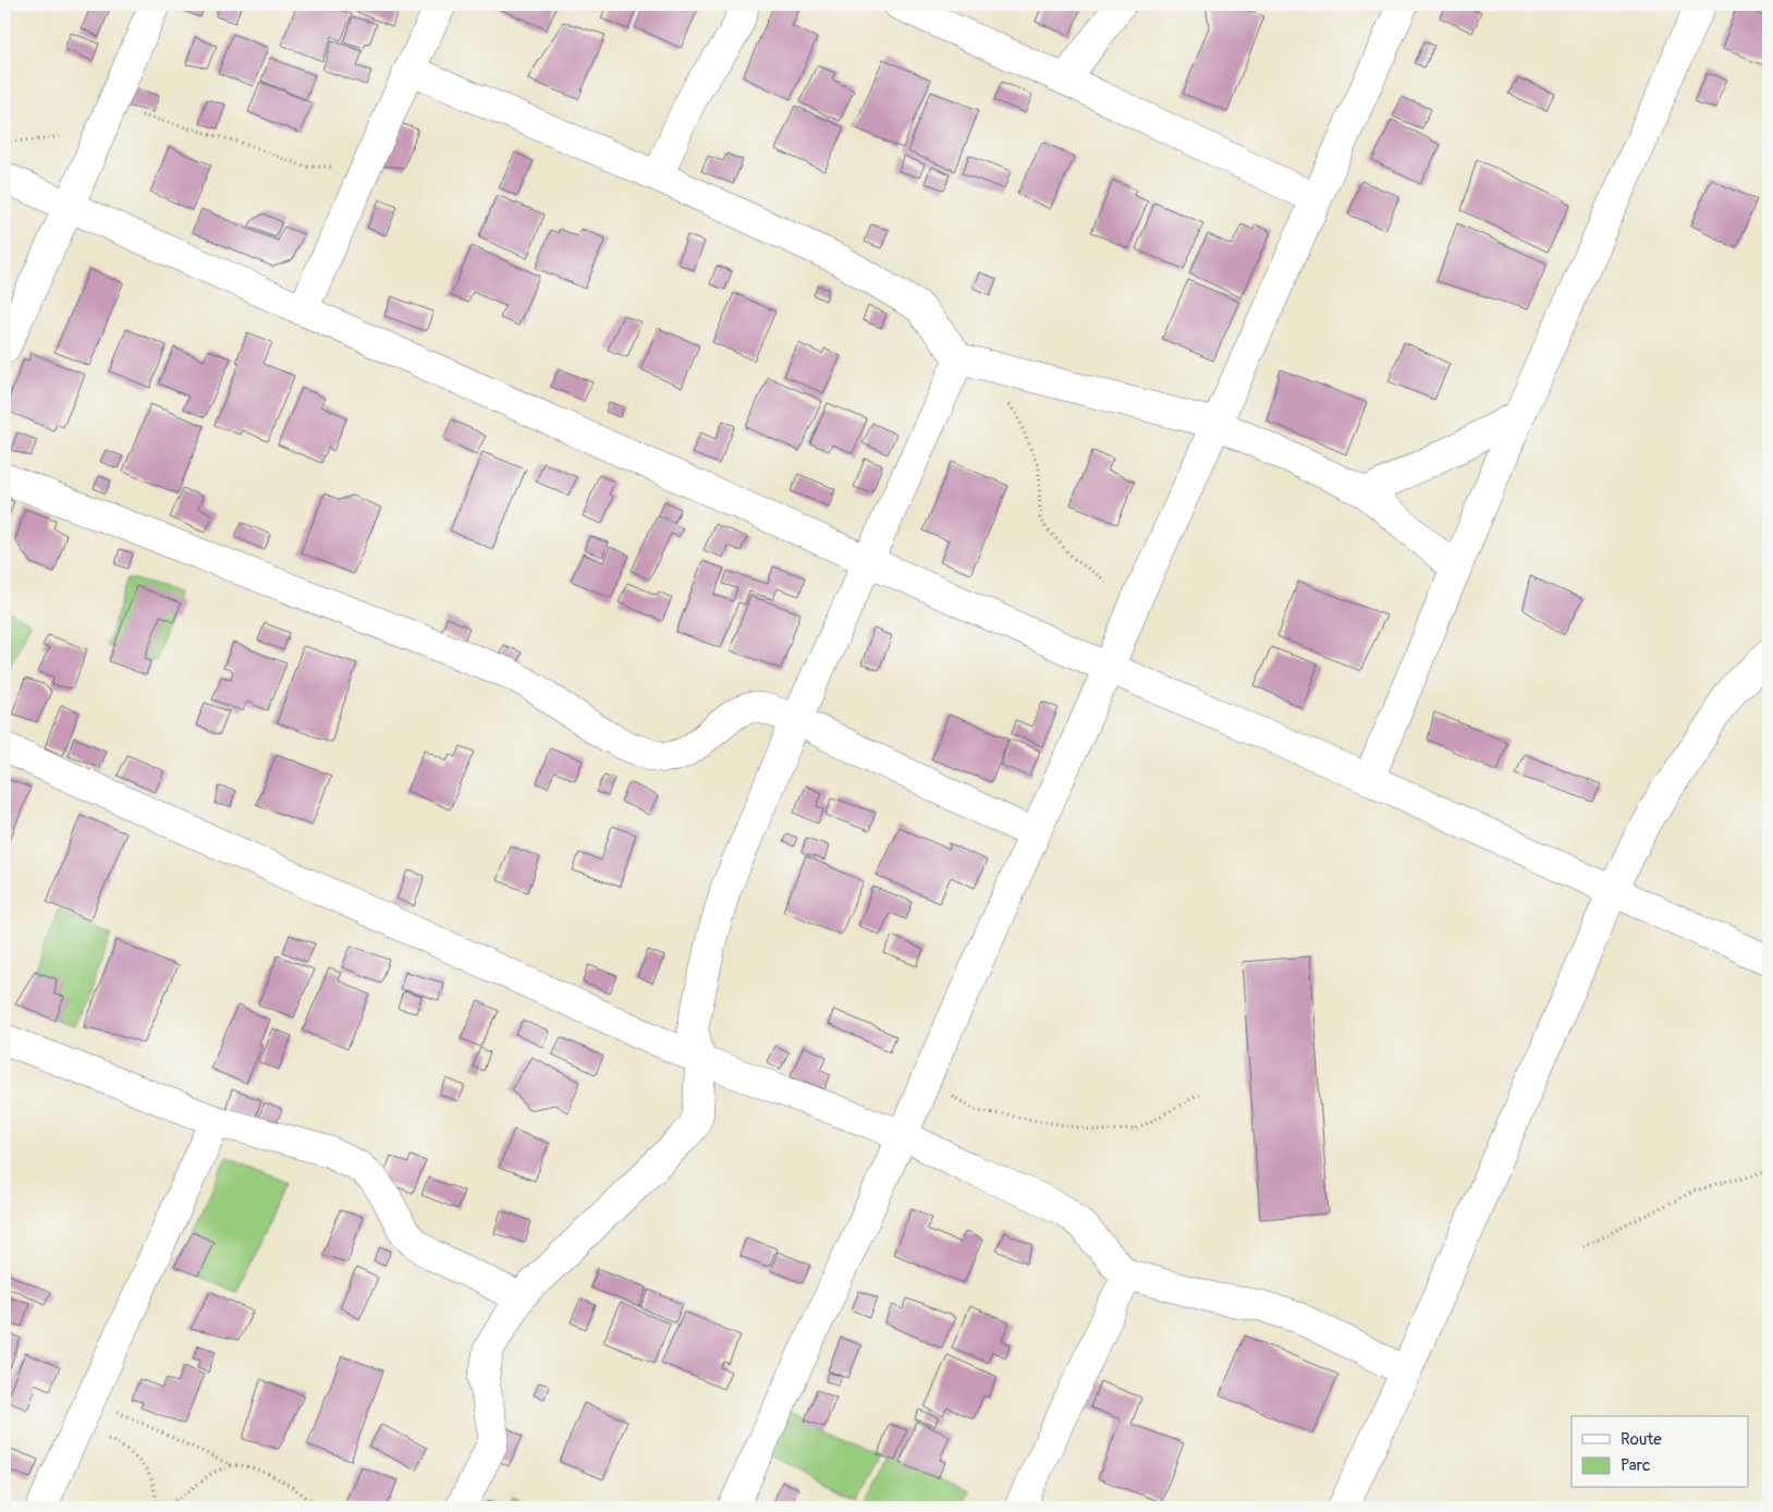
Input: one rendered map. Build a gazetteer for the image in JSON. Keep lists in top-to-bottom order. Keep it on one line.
{"legend":["Route","Parc"]}
